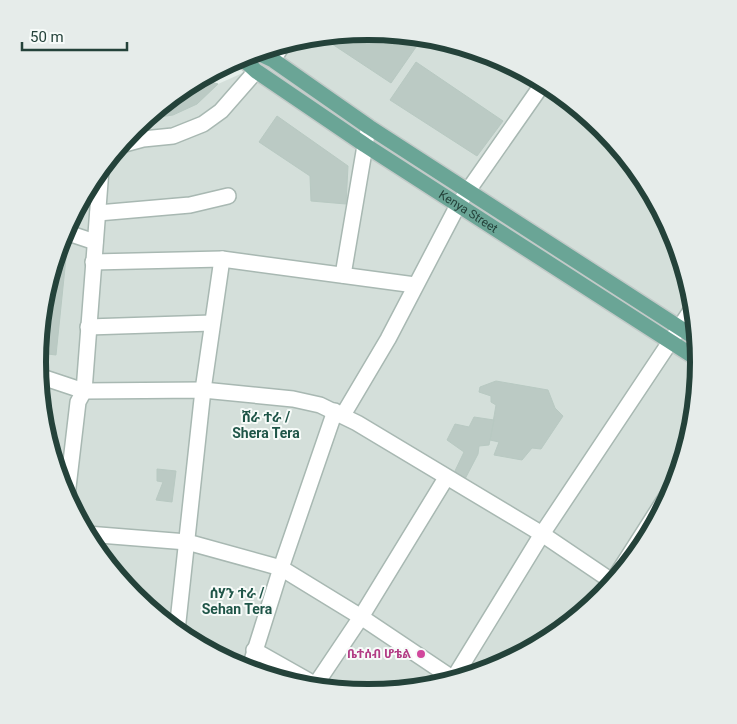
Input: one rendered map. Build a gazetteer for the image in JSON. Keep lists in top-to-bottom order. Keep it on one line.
{"streets":{"main road":["Kenya Street"]},"districts":["ሸራ ተራ / Shera Tera","ሰሃን ተራ / Sehan Tera"],"places":["ቤተሰብ ሆቴል"],"scale_bar":"50 m"}
